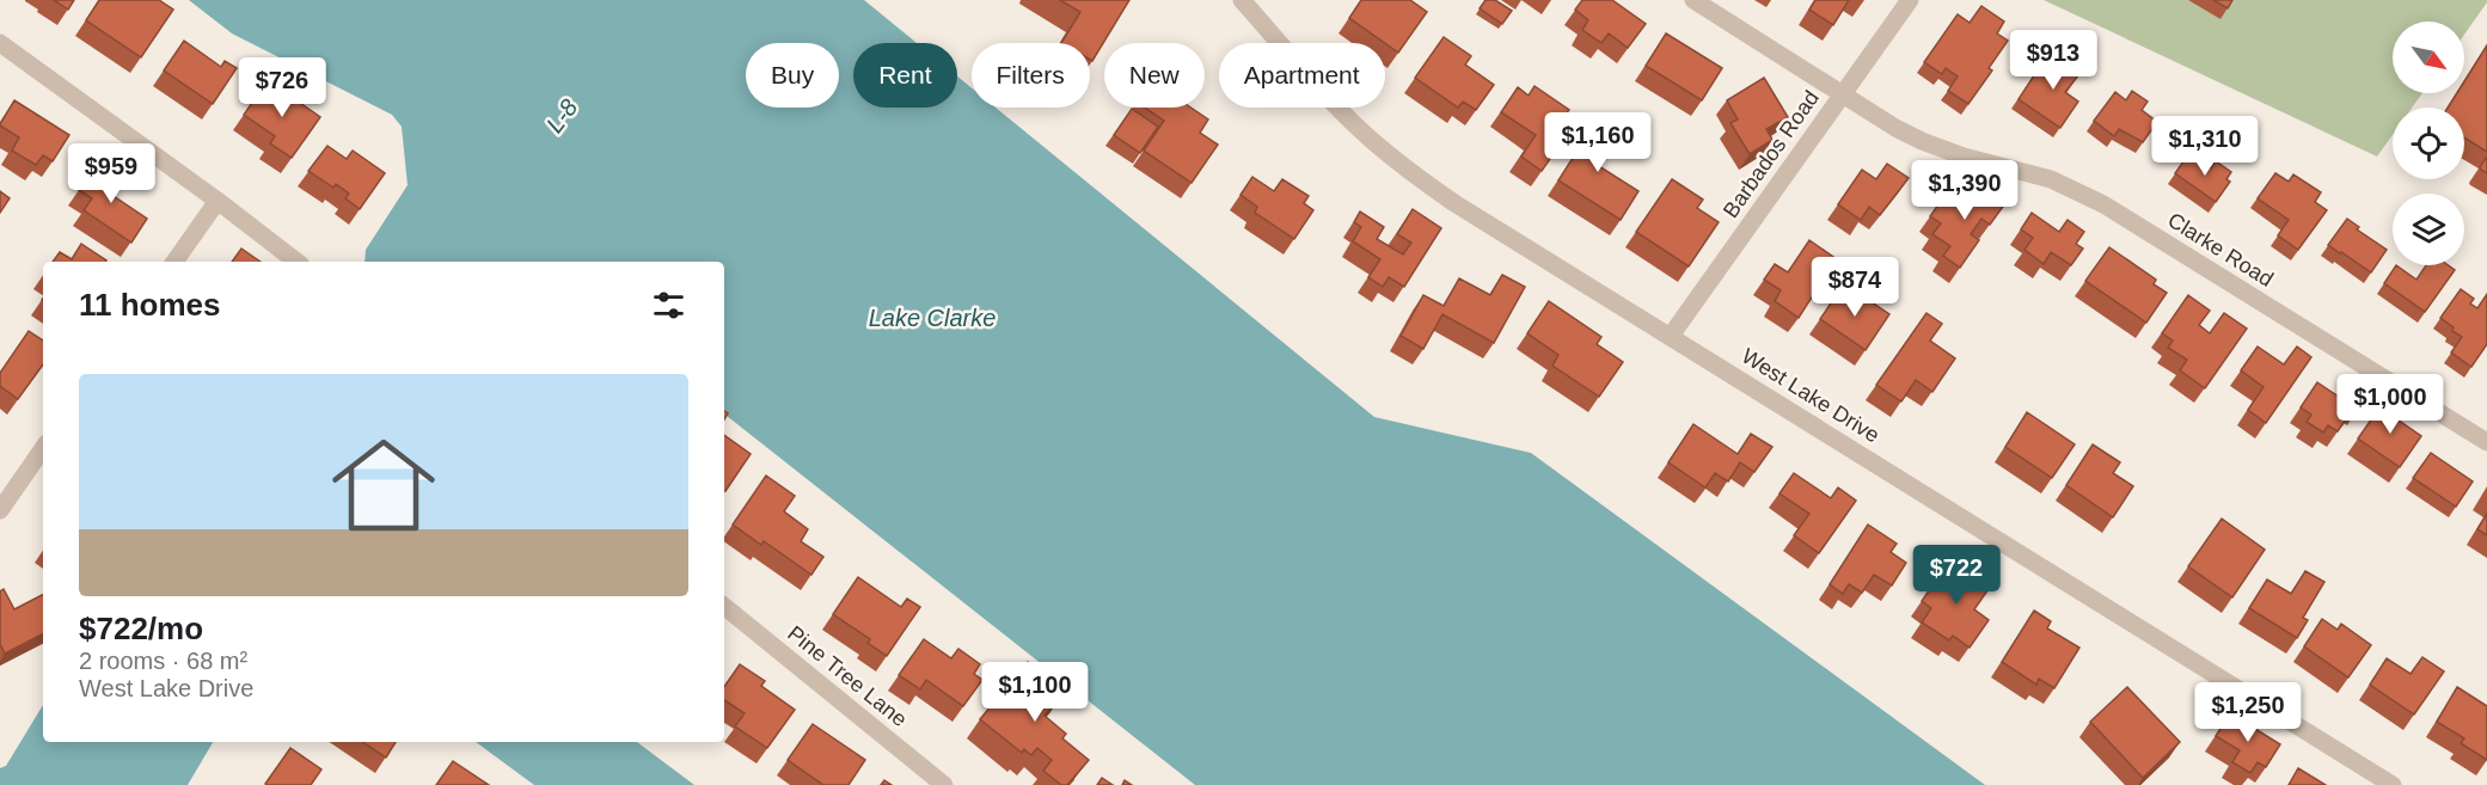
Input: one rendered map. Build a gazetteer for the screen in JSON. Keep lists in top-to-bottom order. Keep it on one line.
{"streets":{"street":["Barbados Road","Clarke Road","West Lake Drive","Pine Tree Lane"]},"crossings":[["Barbados Road","Clarke Road"],["Barbados Road","West Lake Drive"]],"water":["L-8","Lake Clarke"],"north":"bottom right","page":{"price":["$913","$726","$1,160","$1,310","$959","$1,390","$874","$1,000","$722","$1,100","$1,250"],"chip":["Buy","Rent","Filters","New","Apartment"],"heading":"11 homes","list":[{"name":"$722/mo","note":"2 rooms · 68 m² · West Lake Drive"}]}}
